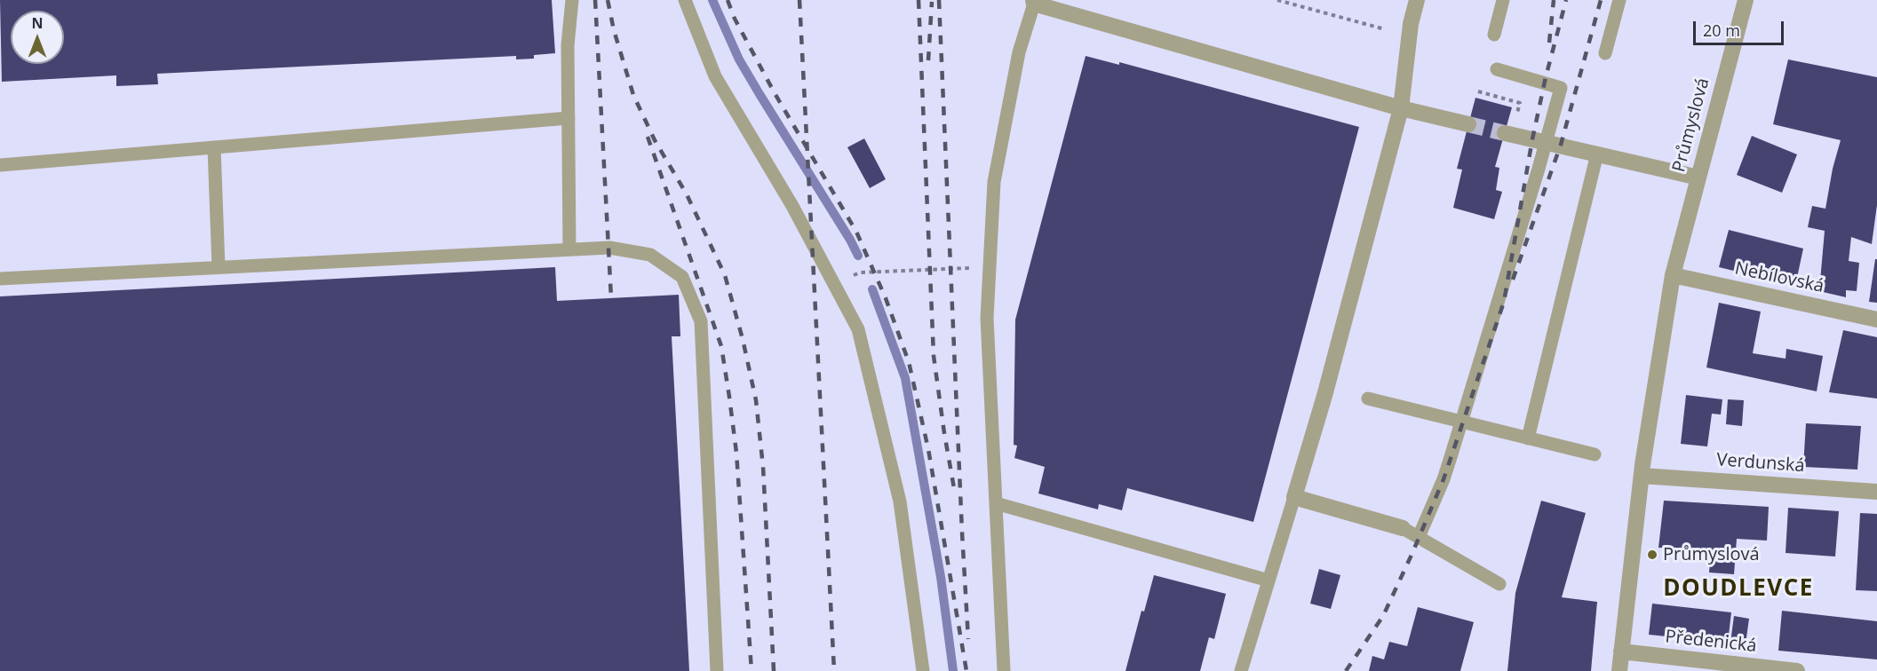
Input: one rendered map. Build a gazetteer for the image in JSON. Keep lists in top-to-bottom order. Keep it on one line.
{"streets":{"street":["Průmyslová","Nebílovská","Verdunská","Předenická"]},"crossings":[["Průmyslová","Nebílovská"],["Průmyslová","Verdunská"],["Průmyslová","Předenická"]],"districts":["DOUDLEVCE"],"places":["Průmyslová"],"scale_bar":"20 m","north":"top"}
